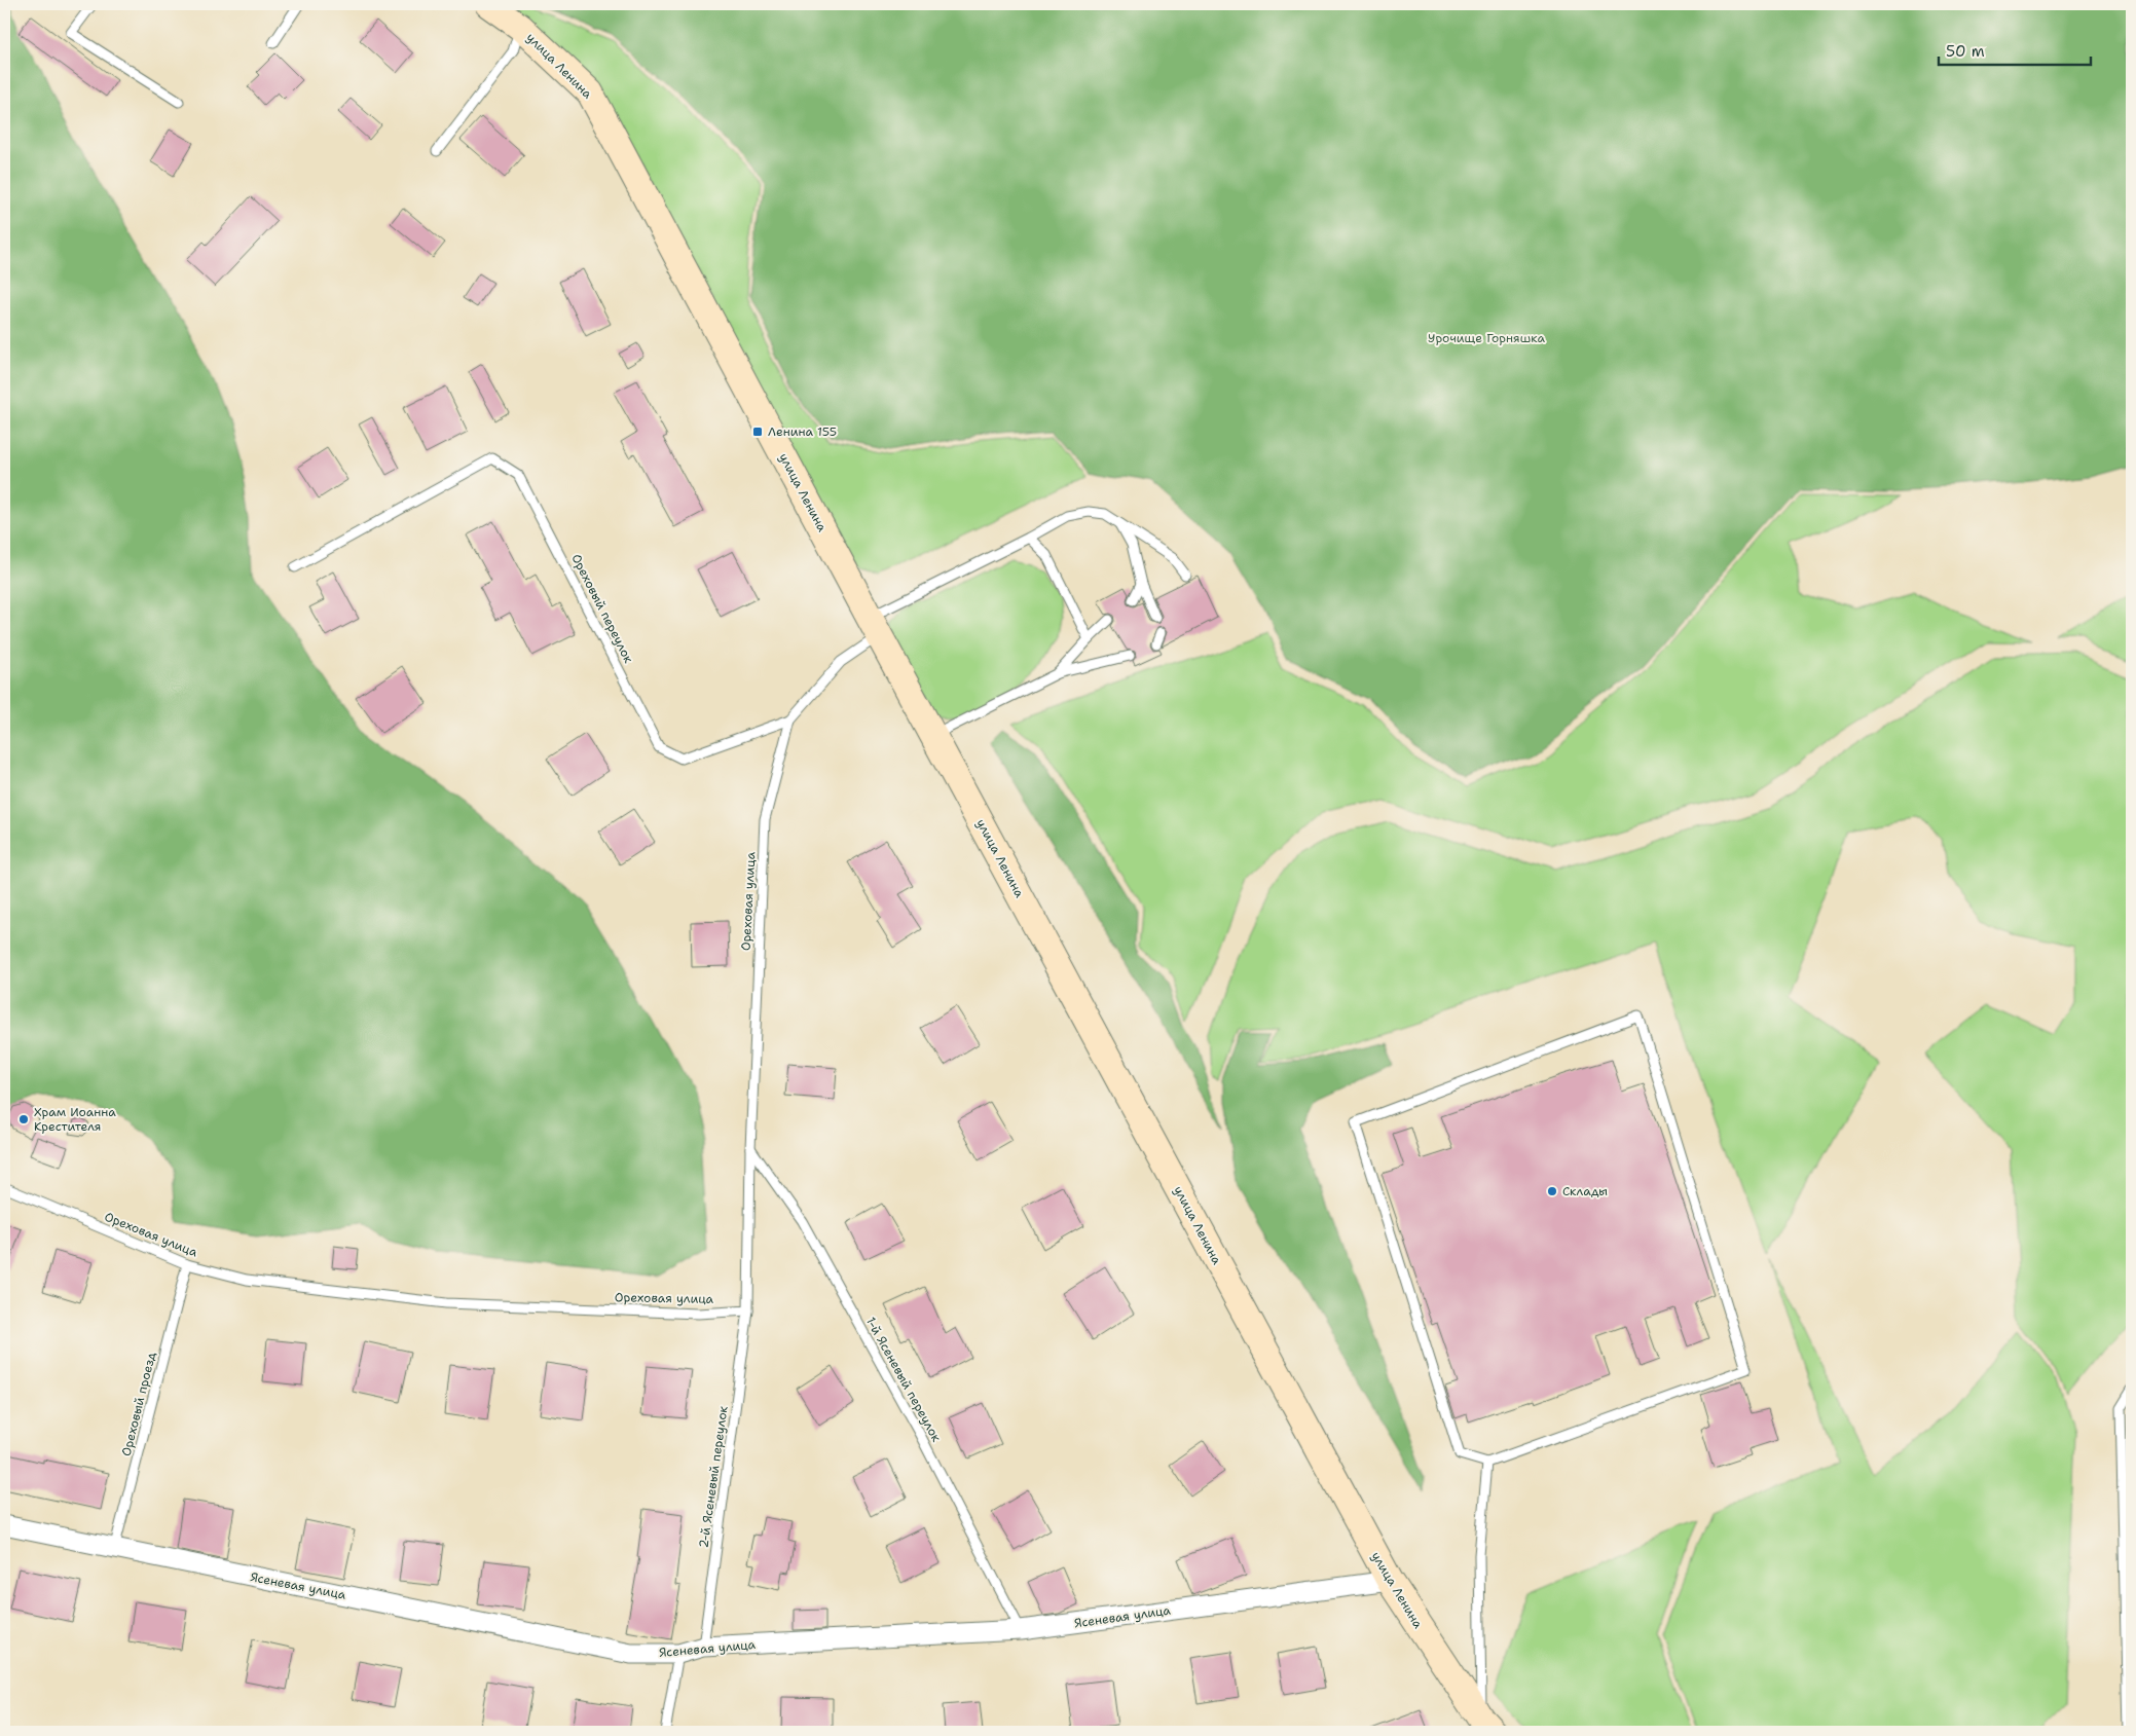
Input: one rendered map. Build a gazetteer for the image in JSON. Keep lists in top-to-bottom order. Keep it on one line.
{"streets":{"main road":["улица Ленина"],"street":["Ясеневая улица"],"lane":["Ореховый переулок","Ореховая улица","1-й Ясеневый переулок","Ореховый проезд","2-й Ясеневый переулок"]},"crossings":[["улица Ленина","Ореховый переулок"],["улица Ленина","Ясеневая улица"],["Ореховый переулок","Ореховая улица"],["Ореховая улица","1-й Ясеневый переулок"],["Ореховая улица","Ореховый проезд"],["Ореховая улица","2-й Ясеневый переулок"],["1-й Ясеневый переулок","Ясеневая улица"],["Ореховый проезд","Ясеневая улица"],["2-й Ясеневый переулок","Ясеневая улица"]],"parks":["Урочище Горняшка"],"places":{"transit":["Ленина 155"],"other":["Храм Иоанна Крестителя","Склады"]},"scale_bar":"50 m"}
